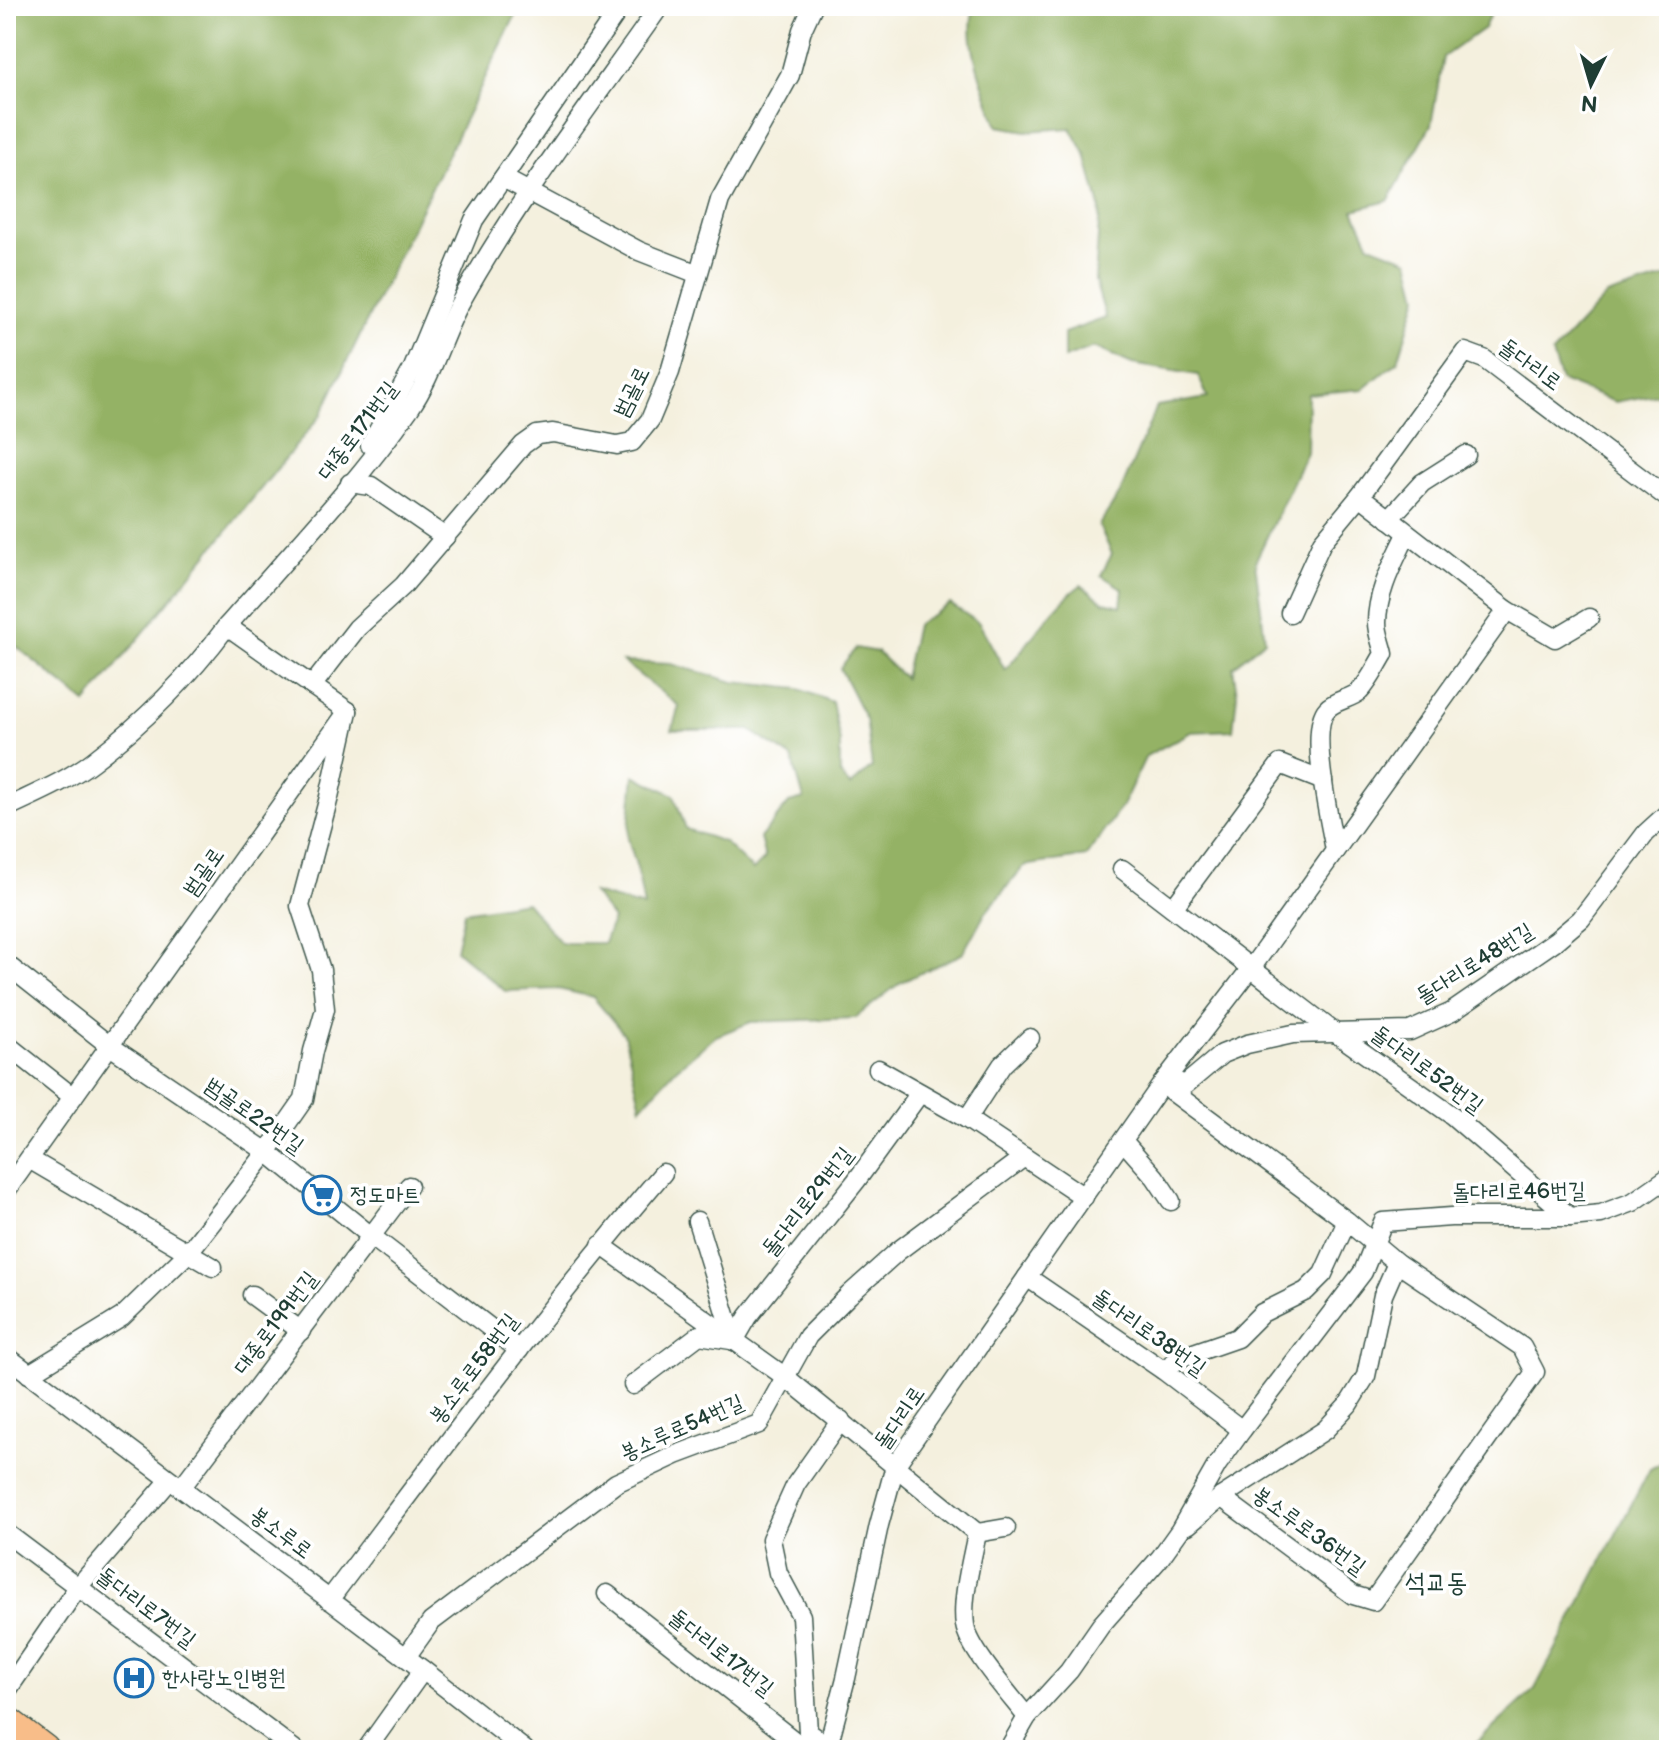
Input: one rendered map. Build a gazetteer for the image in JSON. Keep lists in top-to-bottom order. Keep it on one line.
{"streets":{"street":["돌다리로","범골로","대종로171번길","돌다리로48번길","돌다리로52번길","범골로22번길","돌다리로46번길","돌다리로29번길","대종로199번길","돌다리로38번길","봉소루로58번길","봉소루로54번길","봉소루로36번길","봉소루로","돌다리로7번길","돌다리로17번길"]},"crossings":[["돌다리로","돌다리로48번길"],["돌다리로","돌다리로52번길"],["돌다리로","돌다리로38번길"],["범골로","범골로22번길"],["돌다리로48번길","돌다리로52번길"],["돌다리로52번길","돌다리로46번길"],["범골로22번길","대종로199번길"],["범골로22번길","봉소루로58번길"],["대종로199번길","봉소루로"],["대종로199번길","돌다리로7번길"],["봉소루로58번길","봉소루로"],["봉소루로54번길","봉소루로"]],"districts":["석교동"],"places":{"supermarket":["정도마트"],"hospital":["한사랑노인병원"]},"north":"bottom"}
